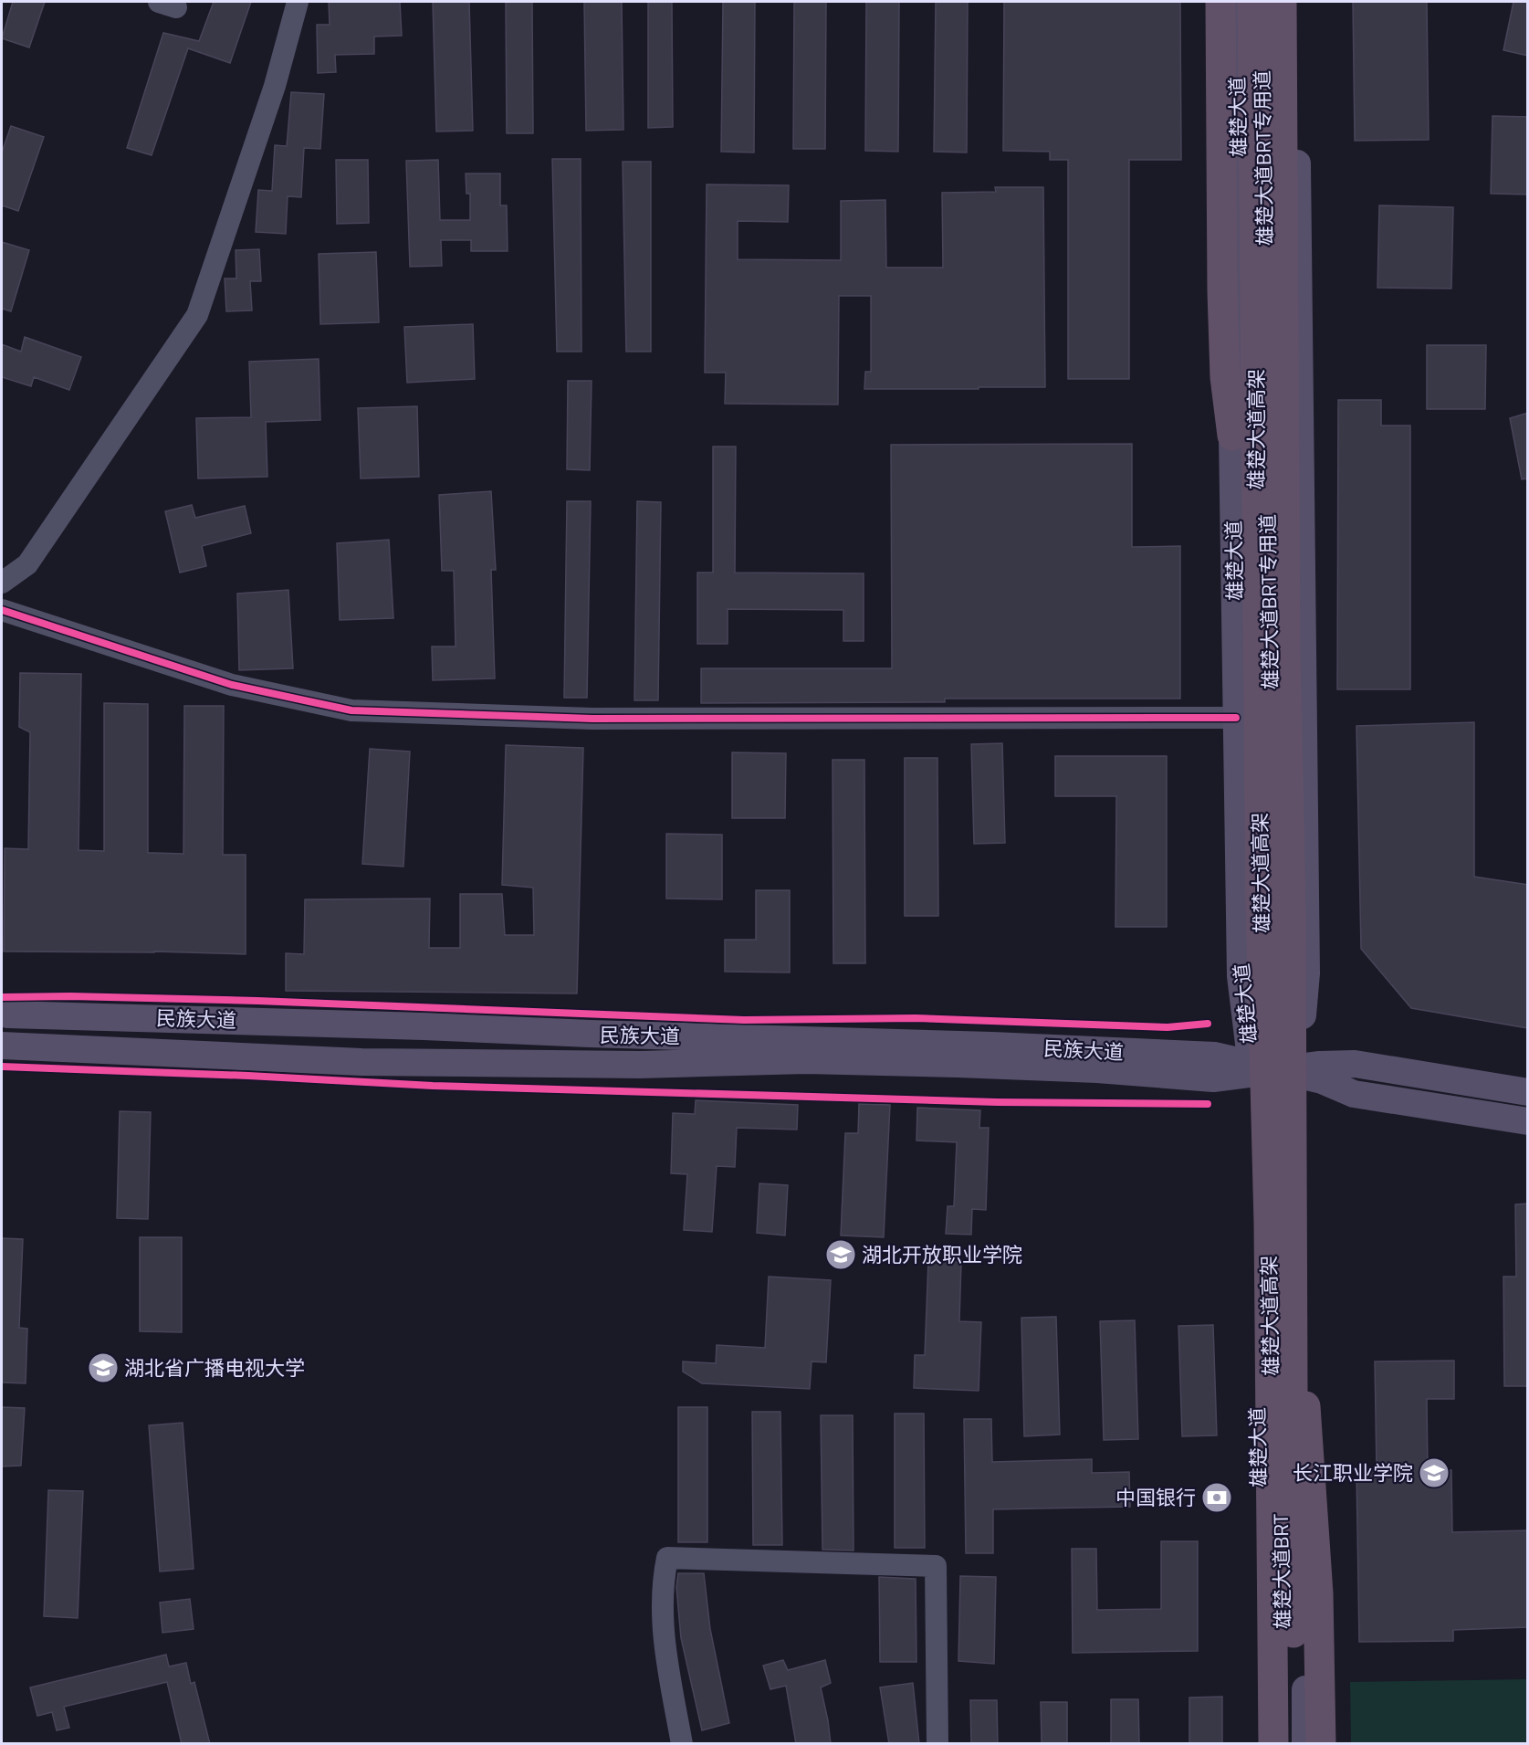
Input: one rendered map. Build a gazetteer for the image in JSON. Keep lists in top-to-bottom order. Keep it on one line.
{"streets":{"highway":["雄楚大道高架"],"main road":["雄楚大道","民族大道"],"street":["雄楚大道BRT专用道","雄楚大道BRT"]},"crossings":[["雄楚大道","雄楚大道BRT专用道"],["雄楚大道","民族大道"],["雄楚大道","雄楚大道BRT"],["雄楚大道BRT专用道","民族大道"],["雄楚大道BRT专用道","雄楚大道BRT"],["民族大道","雄楚大道BRT"]],"places":{"school or university":["湖北开放职业学院","湖北省广播电视大学","长江职业学院"],"bank":["中国银行"]}}
